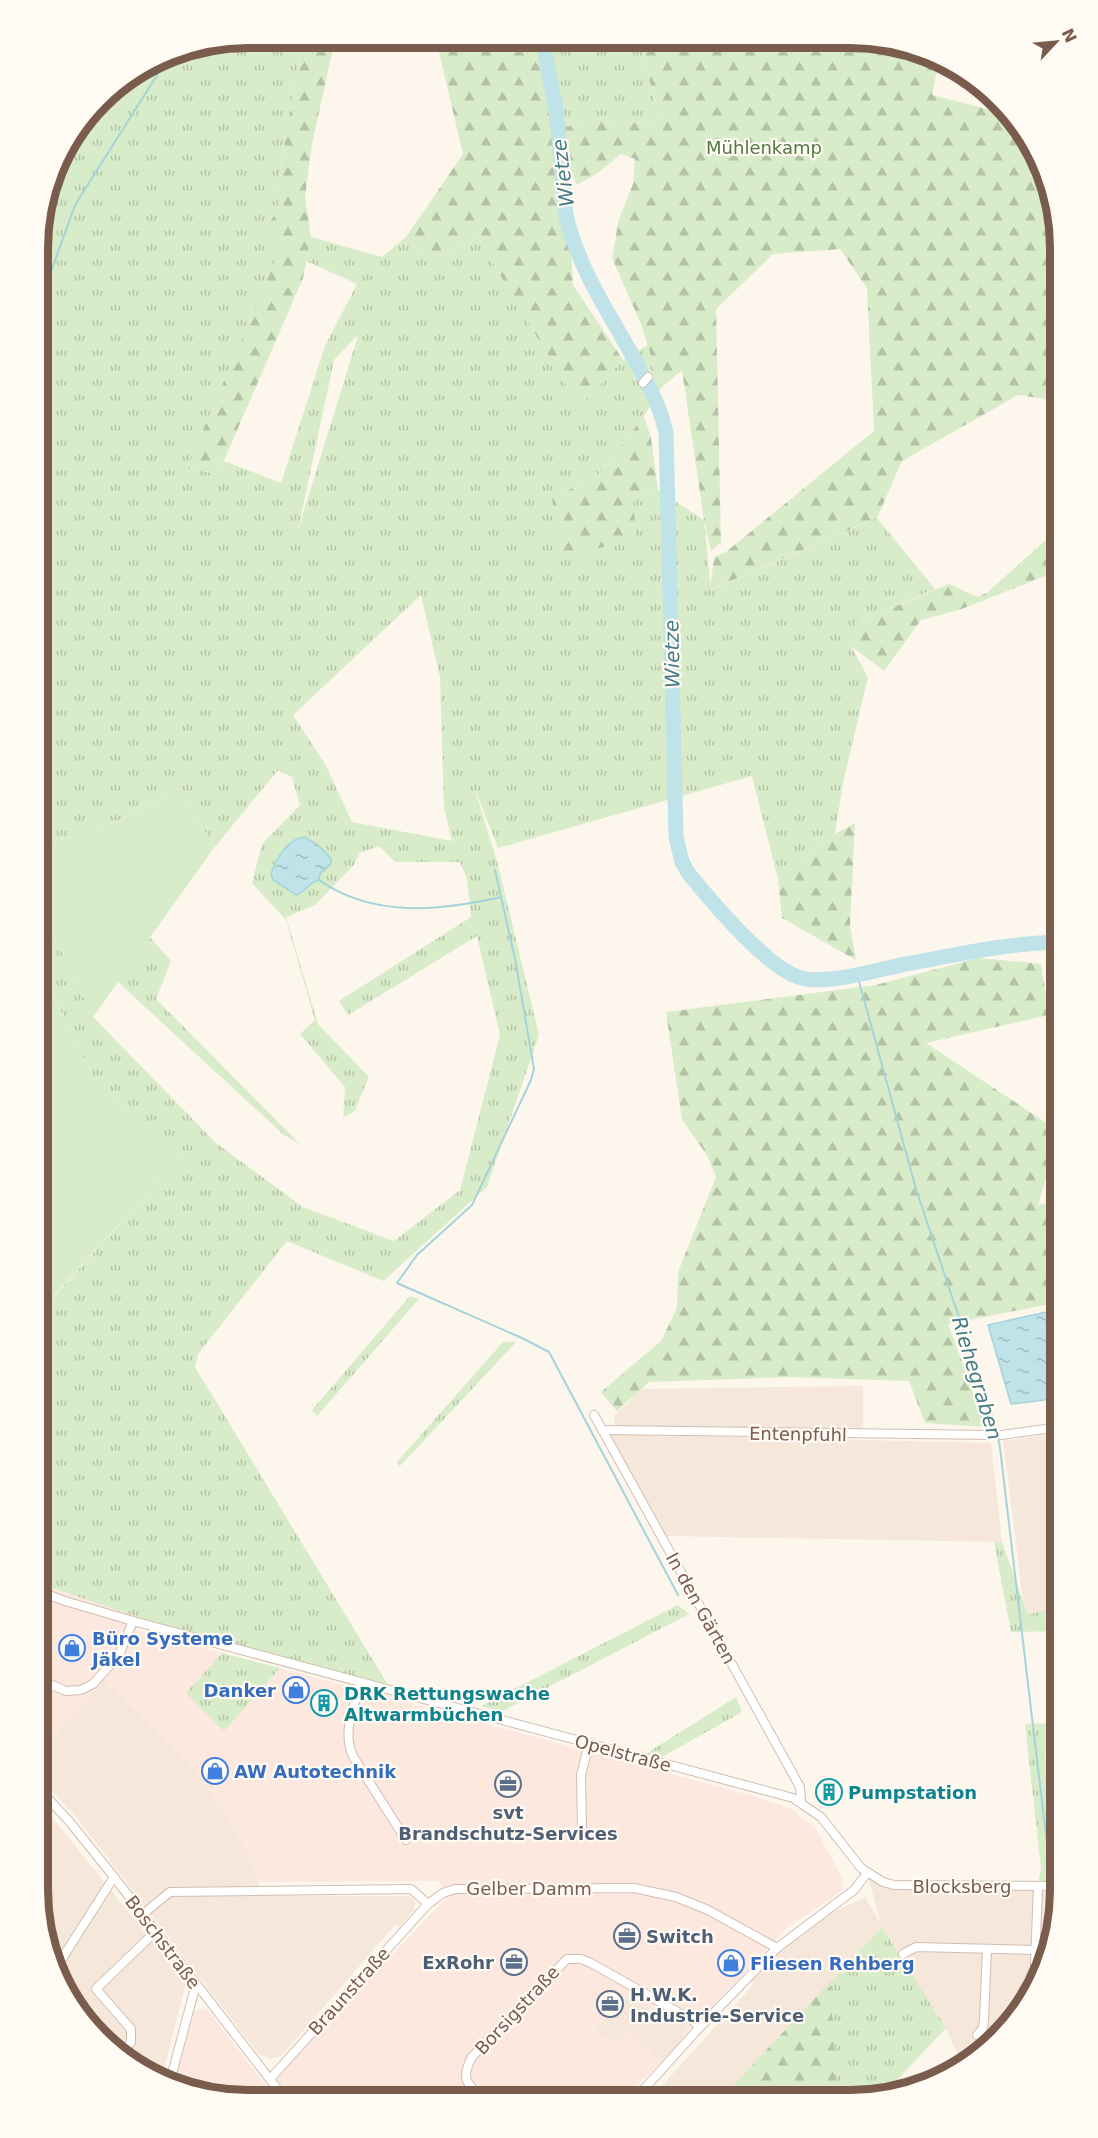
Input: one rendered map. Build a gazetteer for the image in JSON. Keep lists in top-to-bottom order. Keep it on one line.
{"streets":{"street":["Entenpfuhl","In den Gärten","Opelstraße","Blocksberg","Gelber Damm","Boschstraße","Braunstraße","Borsigstraße"]},"crossings":[["Entenpfuhl","In den Gärten"],["In den Gärten","Opelstraße"],["Opelstraße","Blocksberg"],["Gelber Damm","Braunstraße"],["Boschstraße","Braunstraße"]],"water":["Wietze","Riehegraben"],"parks":["Mühlenkamp"],"places":{"shop":["Büro Systeme Jäkel","Danker","AW Autotechnik","Fliesen Rehberg"],"building":["DRK Rettungswache Altwarmbüchen","Pumpstation"],"office":["svt Brandschutz-Services","Switch","ExRohr","H.W.K. Industrie-Service"]},"north":"top right"}
